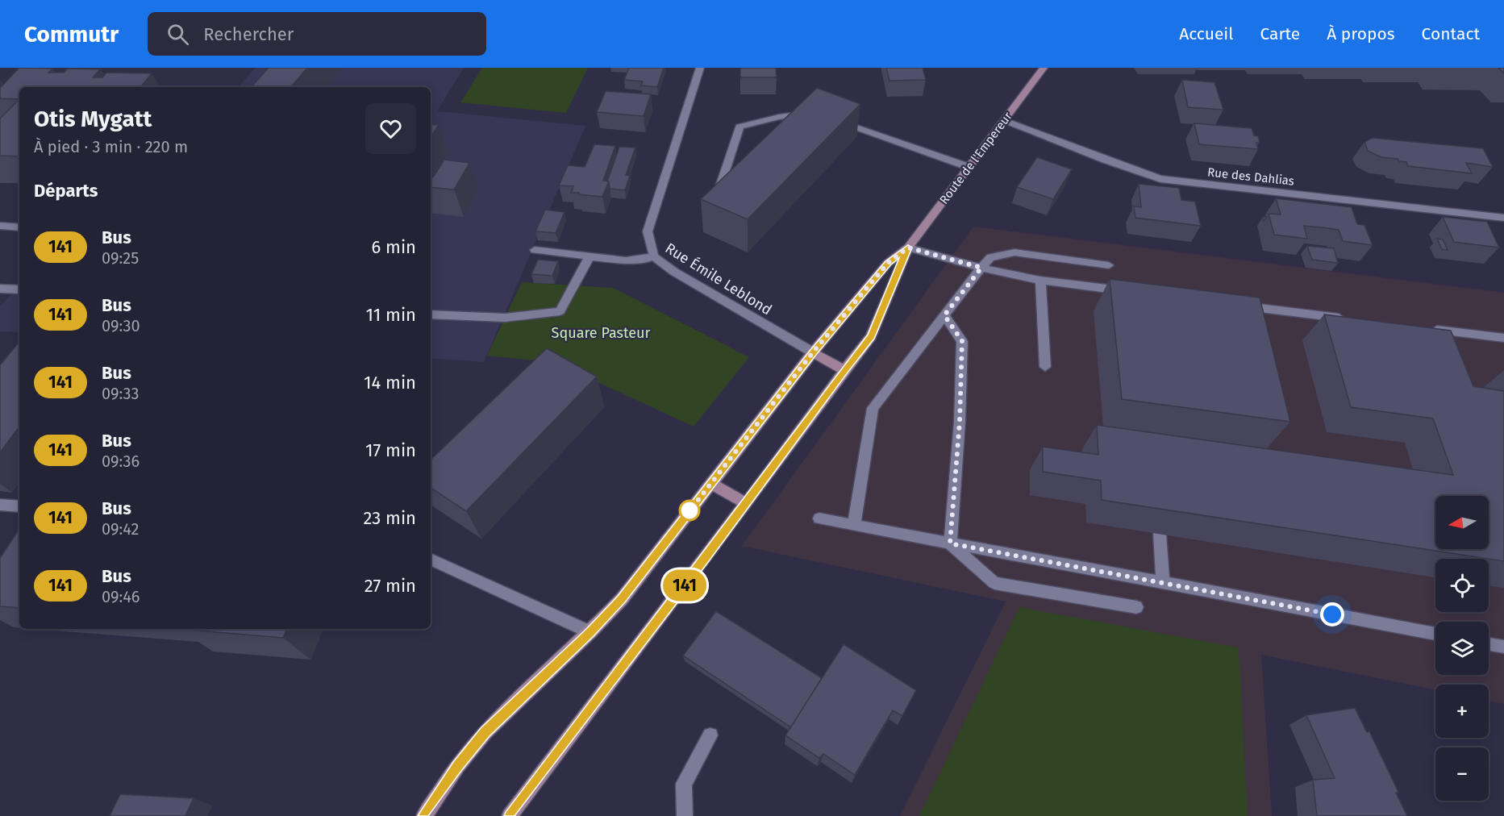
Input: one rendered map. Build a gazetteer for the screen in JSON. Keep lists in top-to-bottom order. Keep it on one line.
{"streets":{"main road":["Route de l'Empereur"],"street":["Rue des Dahlias","Rue Émile Leblond"]},"crossings":[["Route de l'Empereur","Rue des Dahlias"],["Route de l'Empereur","Rue Émile Leblond"]],"parks":["Square Pasteur"],"lines":["bus line 141"],"north":"left","page":{"header":"Commutr","search":"Rechercher","nav":["Accueil","Carte","À propos","Contact"],"on_map":"141","heading":[["Otis Mygatt","À pied · 3 min · 220 m"],"Départs"],"list":[{"mark":"141","name":"Bus","note":"09:25","value":"6 min"},{"mark":"141","name":"Bus","note":"09:30","value":"11 min"},{"mark":"141","name":"Bus","note":"09:33","value":"14 min"},{"mark":"141","name":"Bus","note":"09:36","value":"17 min"},{"mark":"141","name":"Bus","note":"09:42","value":"23 min"},{"mark":"141","name":"Bus","note":"09:46","value":"27 min"}],"map_buttons":["+","−"]}}
